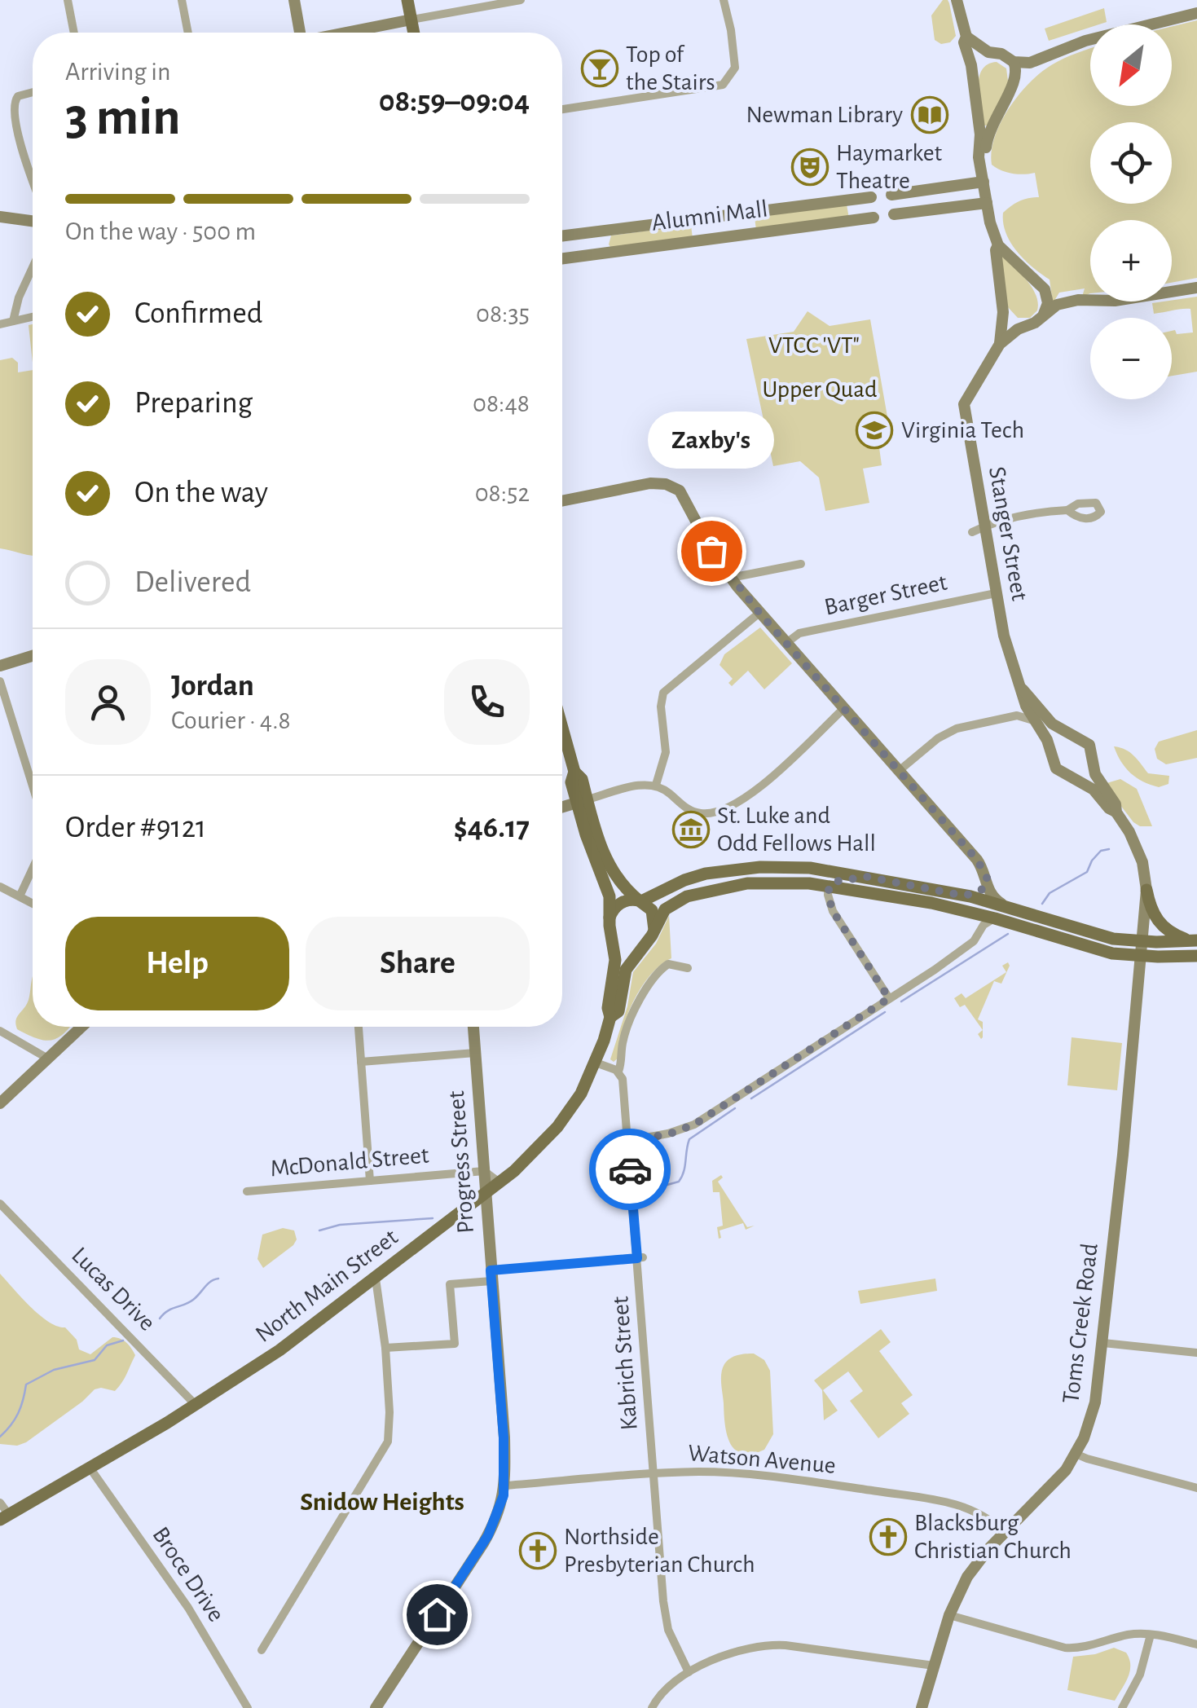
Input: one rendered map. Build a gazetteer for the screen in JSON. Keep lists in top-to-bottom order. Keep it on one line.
{"streets":{"main road":["North Main Street"],"street":["Alumni Mall","Stanger Street","Barger Street","McDonald Street","Progress Street","Lucas Drive","Toms Creek Road","Kabrich Street","Watson Avenue","Broce Drive"]},"crossings":[["Stanger Street","Barger Street"],["McDonald Street","Progress Street"],["Progress Street","North Main Street"],["Progress Street","Watson Avenue"],["North Main Street","Lucas Drive"],["North Main Street","Broce Drive"],["Toms Creek Road","Watson Avenue"],["Kabrich Street","Watson Avenue"]],"districts":["Snidow Heights"],"parks":["VTCC 'VT\"","Upper Quad"],"places":{"bar":["Top of the Stairs"],"library":["Newman Library"],"theatre":["Haymarket Theatre"],"school or university":["Virginia Tech"],"other":["Zaxby's"],"museum":["St. Luke and Odd Fellows Hall"],"church":["Blacksburg Christian Church","Northside Presbyterian Church"]},"north":"bottom left","page":{"map_buttons":["+","−"],"heading":["3 min","Arriving in","08:59–09:04"],"panel":["Jordan","Courier · 4.8","Order #9121","$46.17"],"bar":"On the way · 500 m","list":[["Confirmed","08:35"],["Preparing","08:48"],["On the way","08:52"],"Delivered"],"bubble":"Zaxby's","buttons":["Help","Share"]}}
